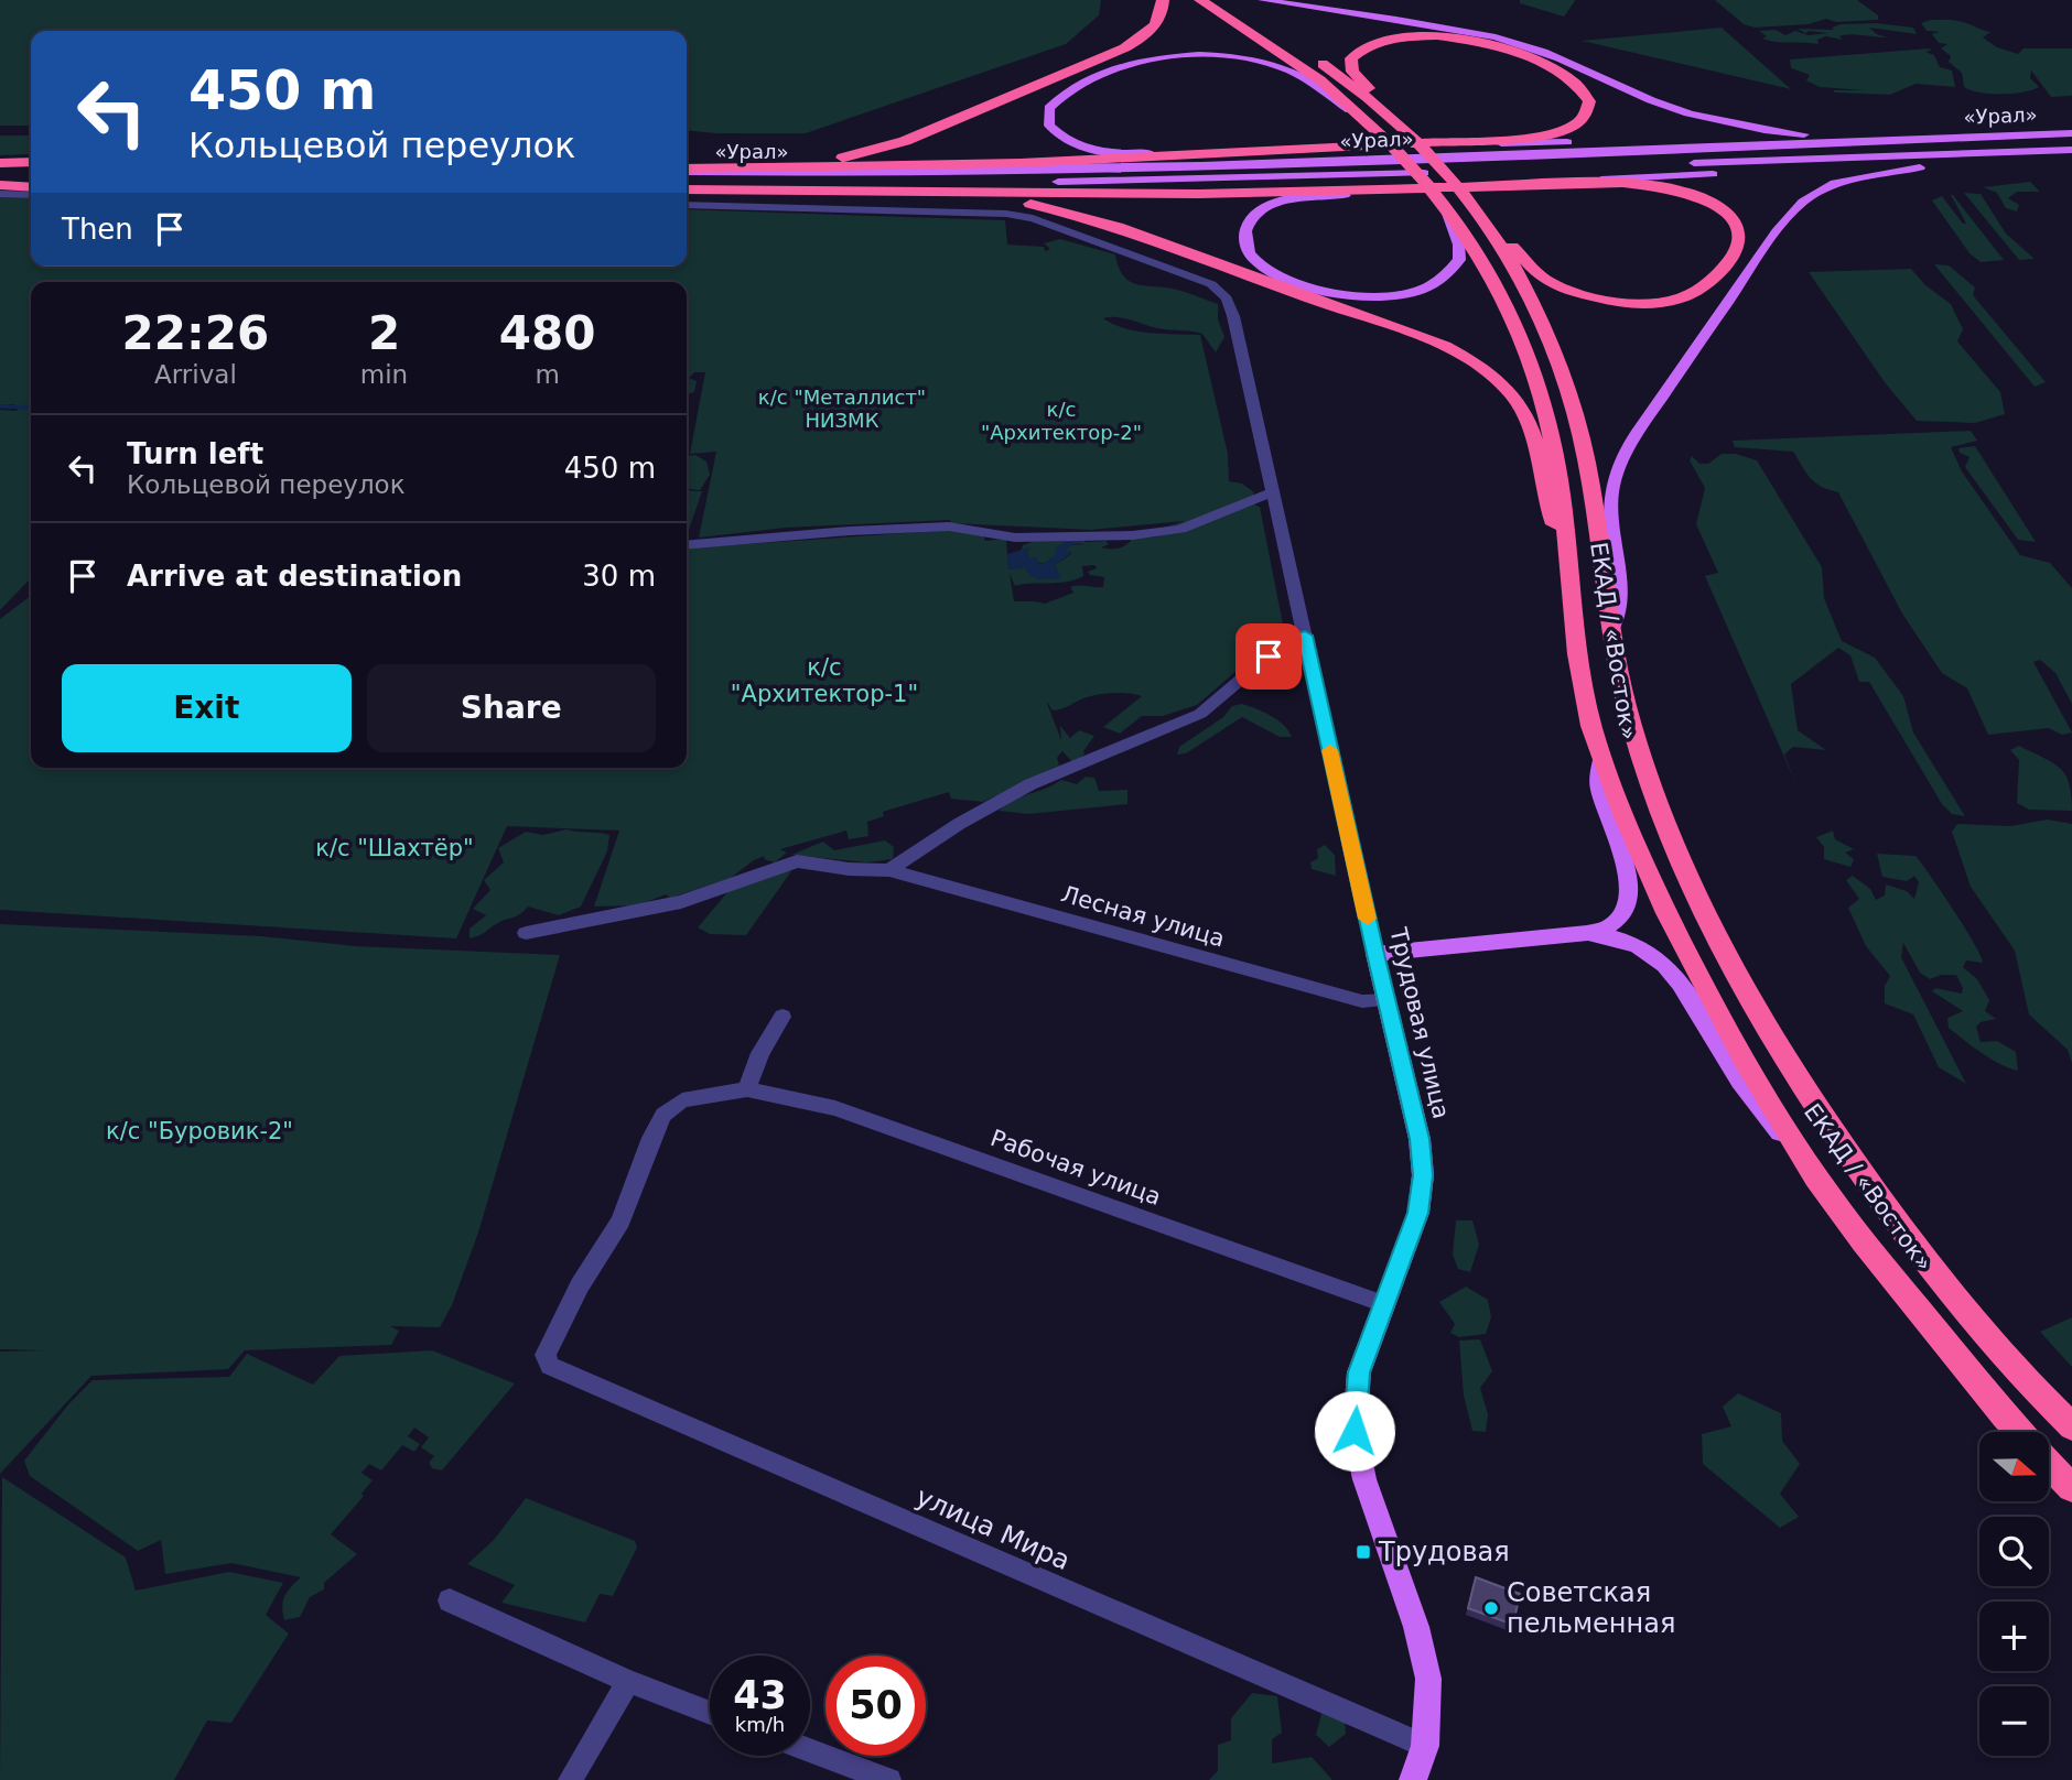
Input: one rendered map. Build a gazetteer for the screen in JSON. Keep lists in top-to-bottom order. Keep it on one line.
{"streets":{"highway":["ЕКАД / «Восток»"],"main road":["«Урал»","Трудовая улица"],"street":["Лесная улица","Рабочая улица","улица Мира"]},"crossings":[["Лесная улица","Трудовая улица"],["Трудовая улица","Рабочая улица"],["Трудовая улица","улица Мира"],["Рабочая улица","улица Мира"]],"parks":["к/с \"Металлист\" НИЗМК","к/с \"Архитектор-2\"","к/с \"Архитектор-1\"","к/с \"Шахтёр\"","к/с \"Буровик-2\""],"places":{"transit":["Трудовая"],"other":["Советская пельменная"]},"north":"right","page":{"turn":["450 m","Кольцевой переулок"],"then":"Then","eta":["22:26","Arrival","2","min","480","m"],"list":[{"name":"Turn left","note":"Кольцевой переулок","value":"450 m"},{"name":"Arrive at destination","value":"30 m"}],"buttons":["Exit","Share"],"map_buttons":["+","−"],"speed":"43 km/h","limit":"50"}}
